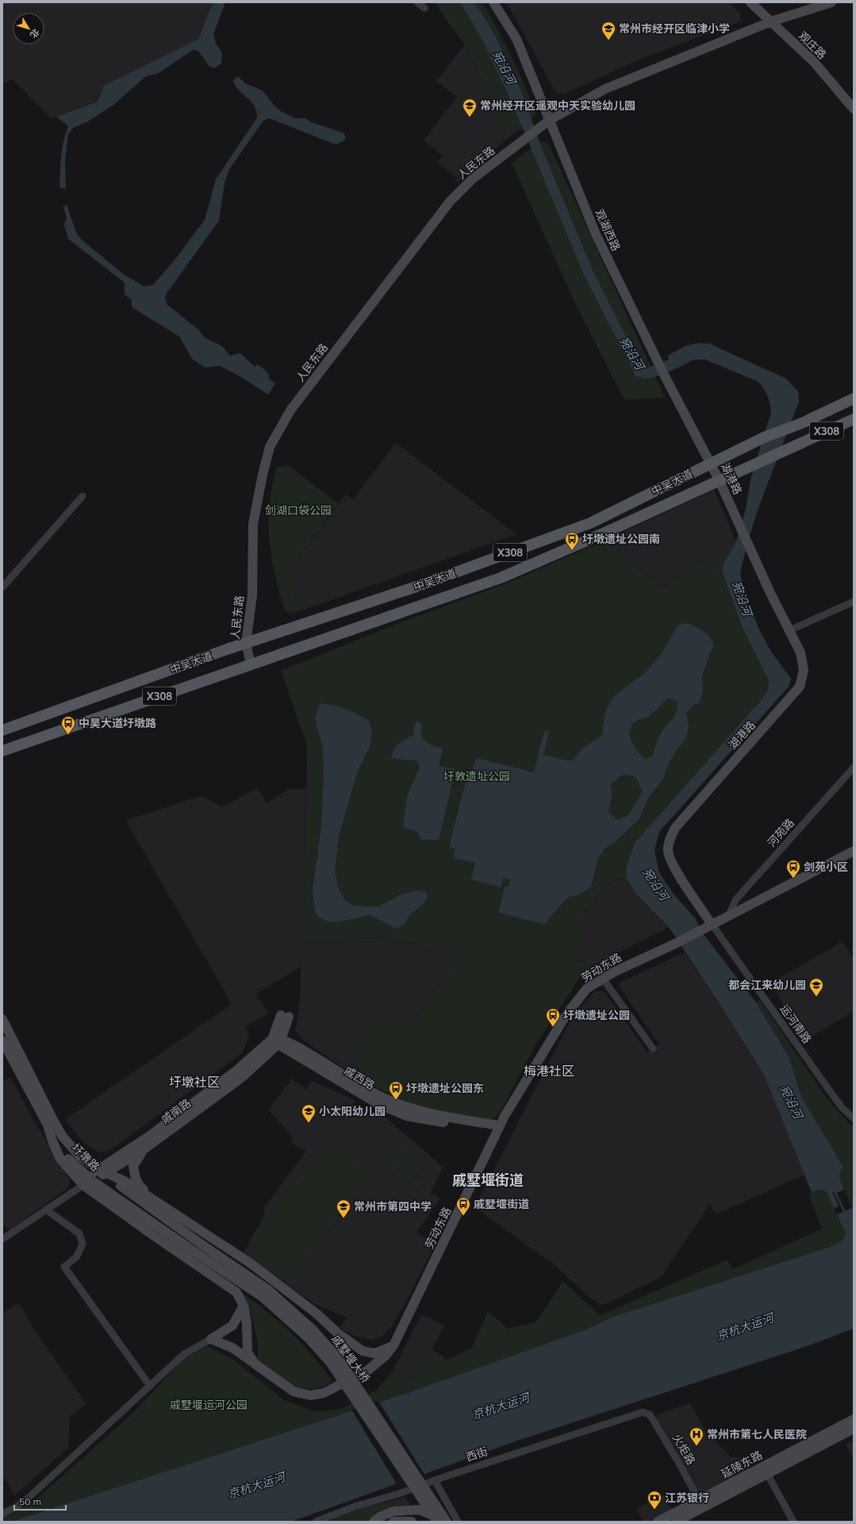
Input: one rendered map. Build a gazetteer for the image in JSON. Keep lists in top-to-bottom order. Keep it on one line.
{"streets":{"main road":["X308","中吴大道"],"street":["观庄路","人民东路","观湖西路","湖港路","河苑路","劳动东路","运河南路","戚西路","戚南路","圩墩路","戚墅堰大桥","火炬路","西街","延陵东路"]},"crossings":[["人民东路","观湖西路"],["人民东路","中吴大道"],["观湖西路","湖港路"],["观湖西路","中吴大道"],["湖港路","中吴大道"],["湖港路","劳动东路"],["湖港路","运河南路"],["河苑路","劳动东路"],["劳动东路","运河南路"],["劳动东路","戚西路"],["戚西路","戚南路"],["戚南路","圩墩路"],["圩墩路","戚墅堰大桥"],["火炬路","西街"],["火炬路","延陵东路"]],"districts":["梅港社区","圩墩社区","戚墅堰街道"],"water":["宛沿河","京杭大运河"],"parks":["剑湖口袋公园","圩敦遗址公园","戚墅堰运河公园"],"places":{"school or university":["常州市经开区临津小学","常州经开区遥观中天实验幼儿园","都会江来幼儿园","小太阳幼儿园","常州市第四中学"],"bus stop":["圩墩遗址公园南","中吴大道圩墩路","剑苑小区","圩墩遗址公园","圩墩遗址公园东","戚墅堰街道"],"hospital":["常州市第七人民医院"],"bank":["江苏银行"]},"scale_bar":"50 m","north":"bottom right"}
